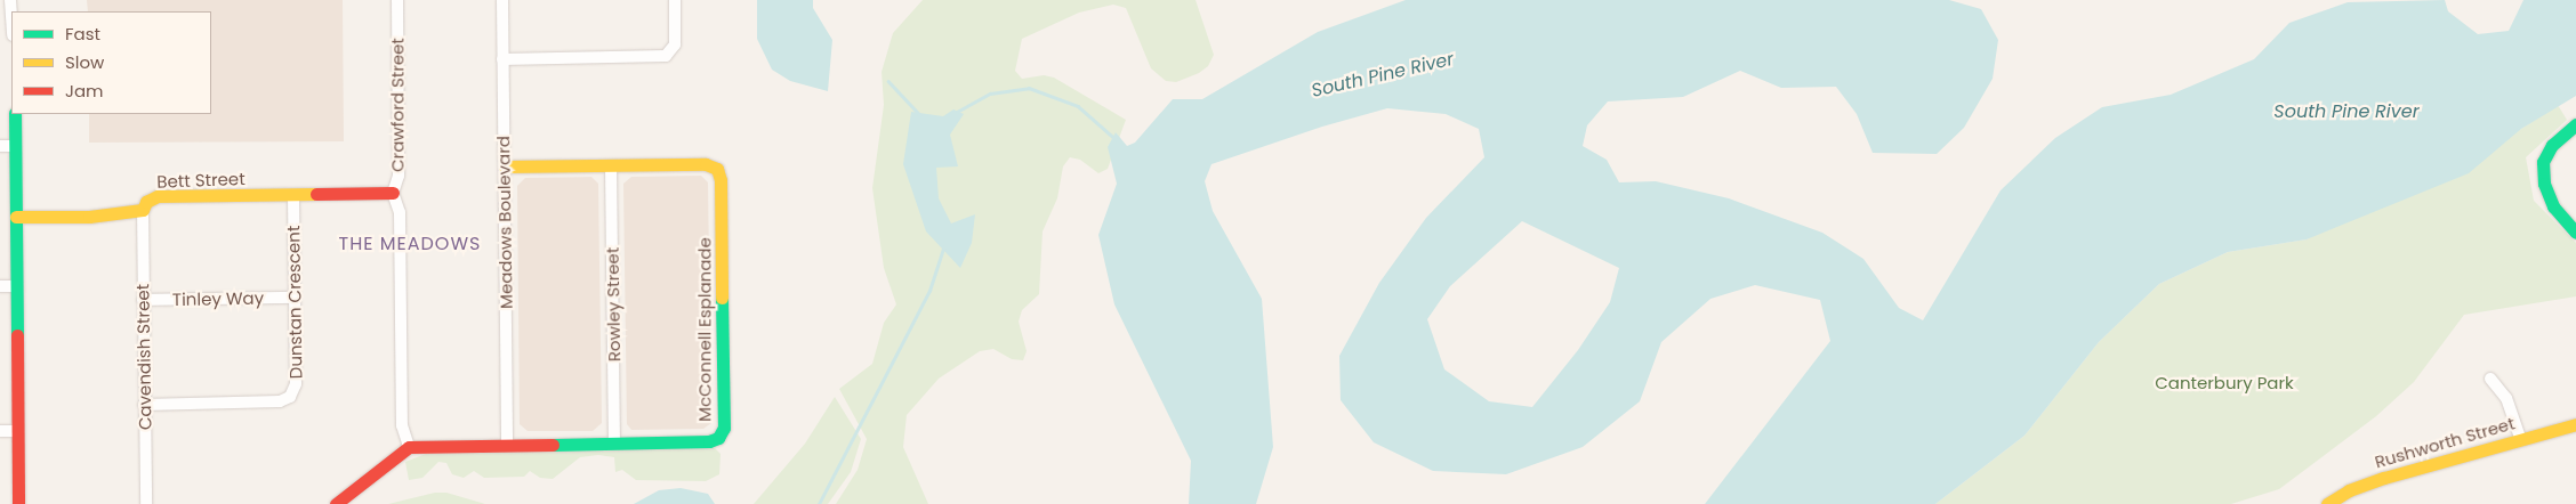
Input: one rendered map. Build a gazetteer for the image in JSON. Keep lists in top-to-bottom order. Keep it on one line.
{"streets":{"street":["Crawford Street","Bett Street","Meadows Boulevard","Tinley Way","Dunstan Crescent","Rowley Street","McConnell Esplanade","Cavendish Street","Rushworth Street"]},"crossings":[["Crawford Street","Bett Street"],["Crawford Street","McConnell Esplanade"],["Bett Street","Dunstan Crescent"],["Bett Street","Cavendish Street"],["Meadows Boulevard","McConnell Esplanade"],["Tinley Way","Dunstan Crescent"],["Tinley Way","Cavendish Street"],["Dunstan Crescent","Cavendish Street"],["Rowley Street","McConnell Esplanade"]],"districts":["THE MEADOWS"],"water":["South Pine River"],"parks":["Canterbury Park"],"legend":["Fast","Slow","Jam"]}
